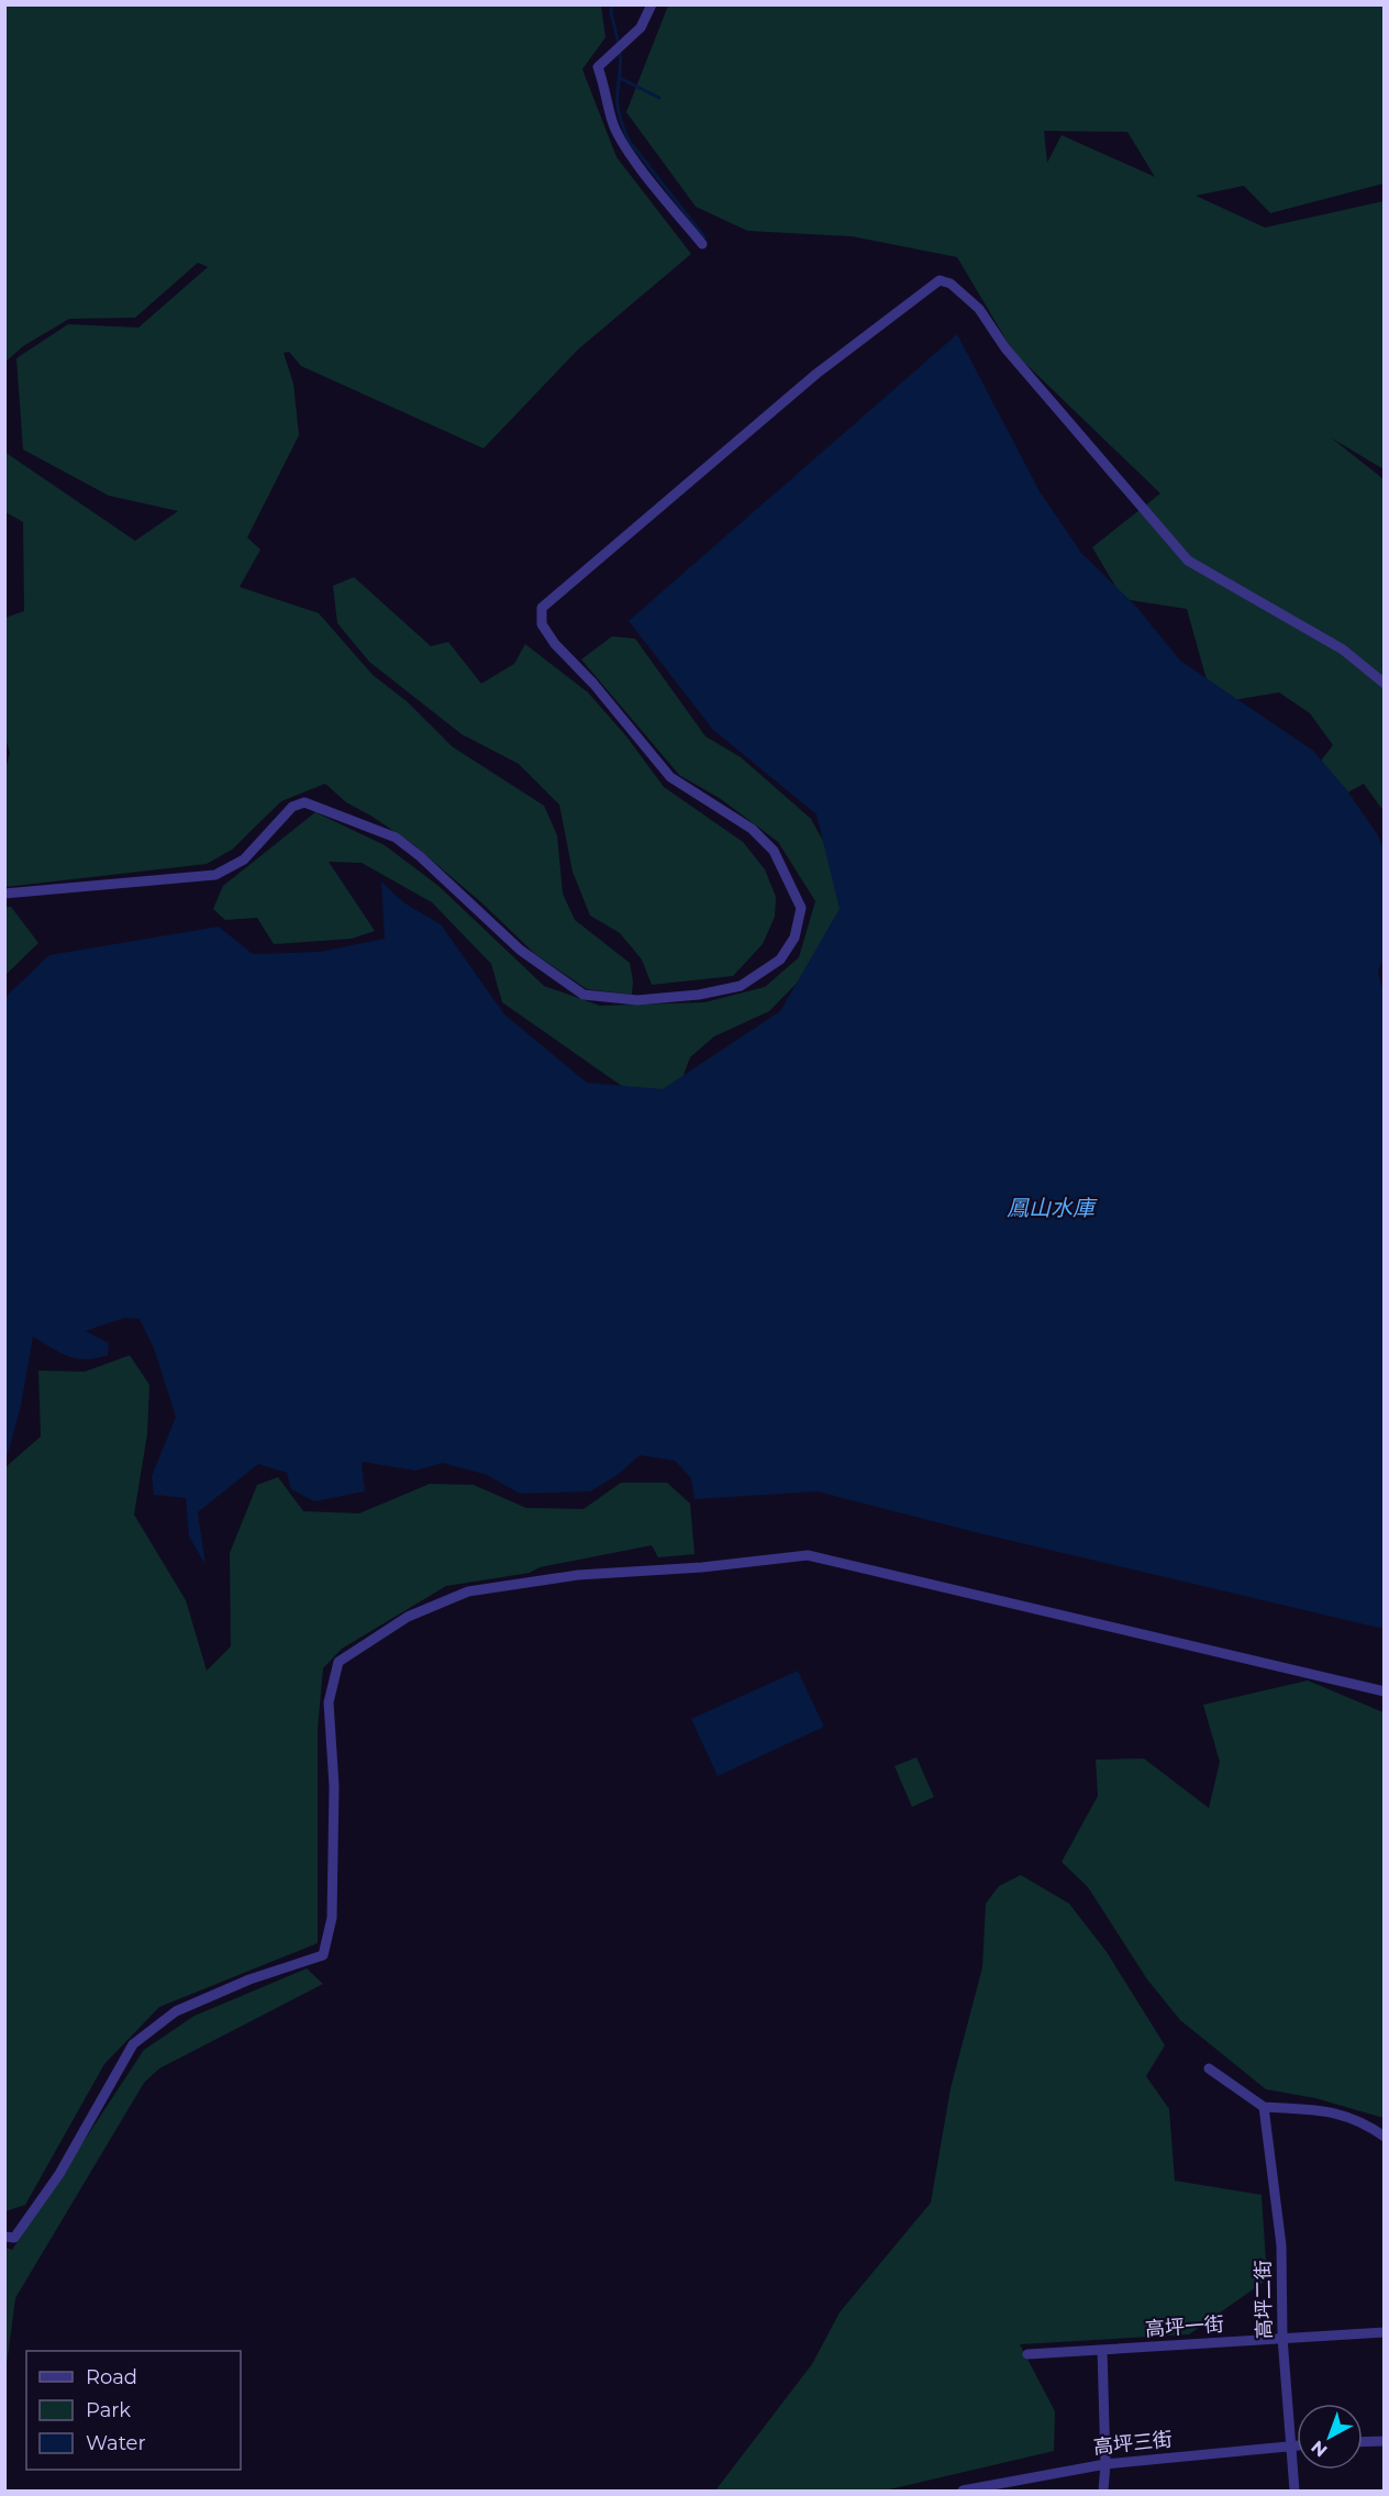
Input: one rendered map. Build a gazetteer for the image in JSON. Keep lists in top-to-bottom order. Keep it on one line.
{"streets":{"street":["高坪二街","高坪一街","高坪三街"]},"crossings":[["高坪二街","高坪一街"],["高坪二街","高坪三街"]],"water":["鳳山水庫"],"legend":["Road","Park","Water"],"north":"bottom left"}
